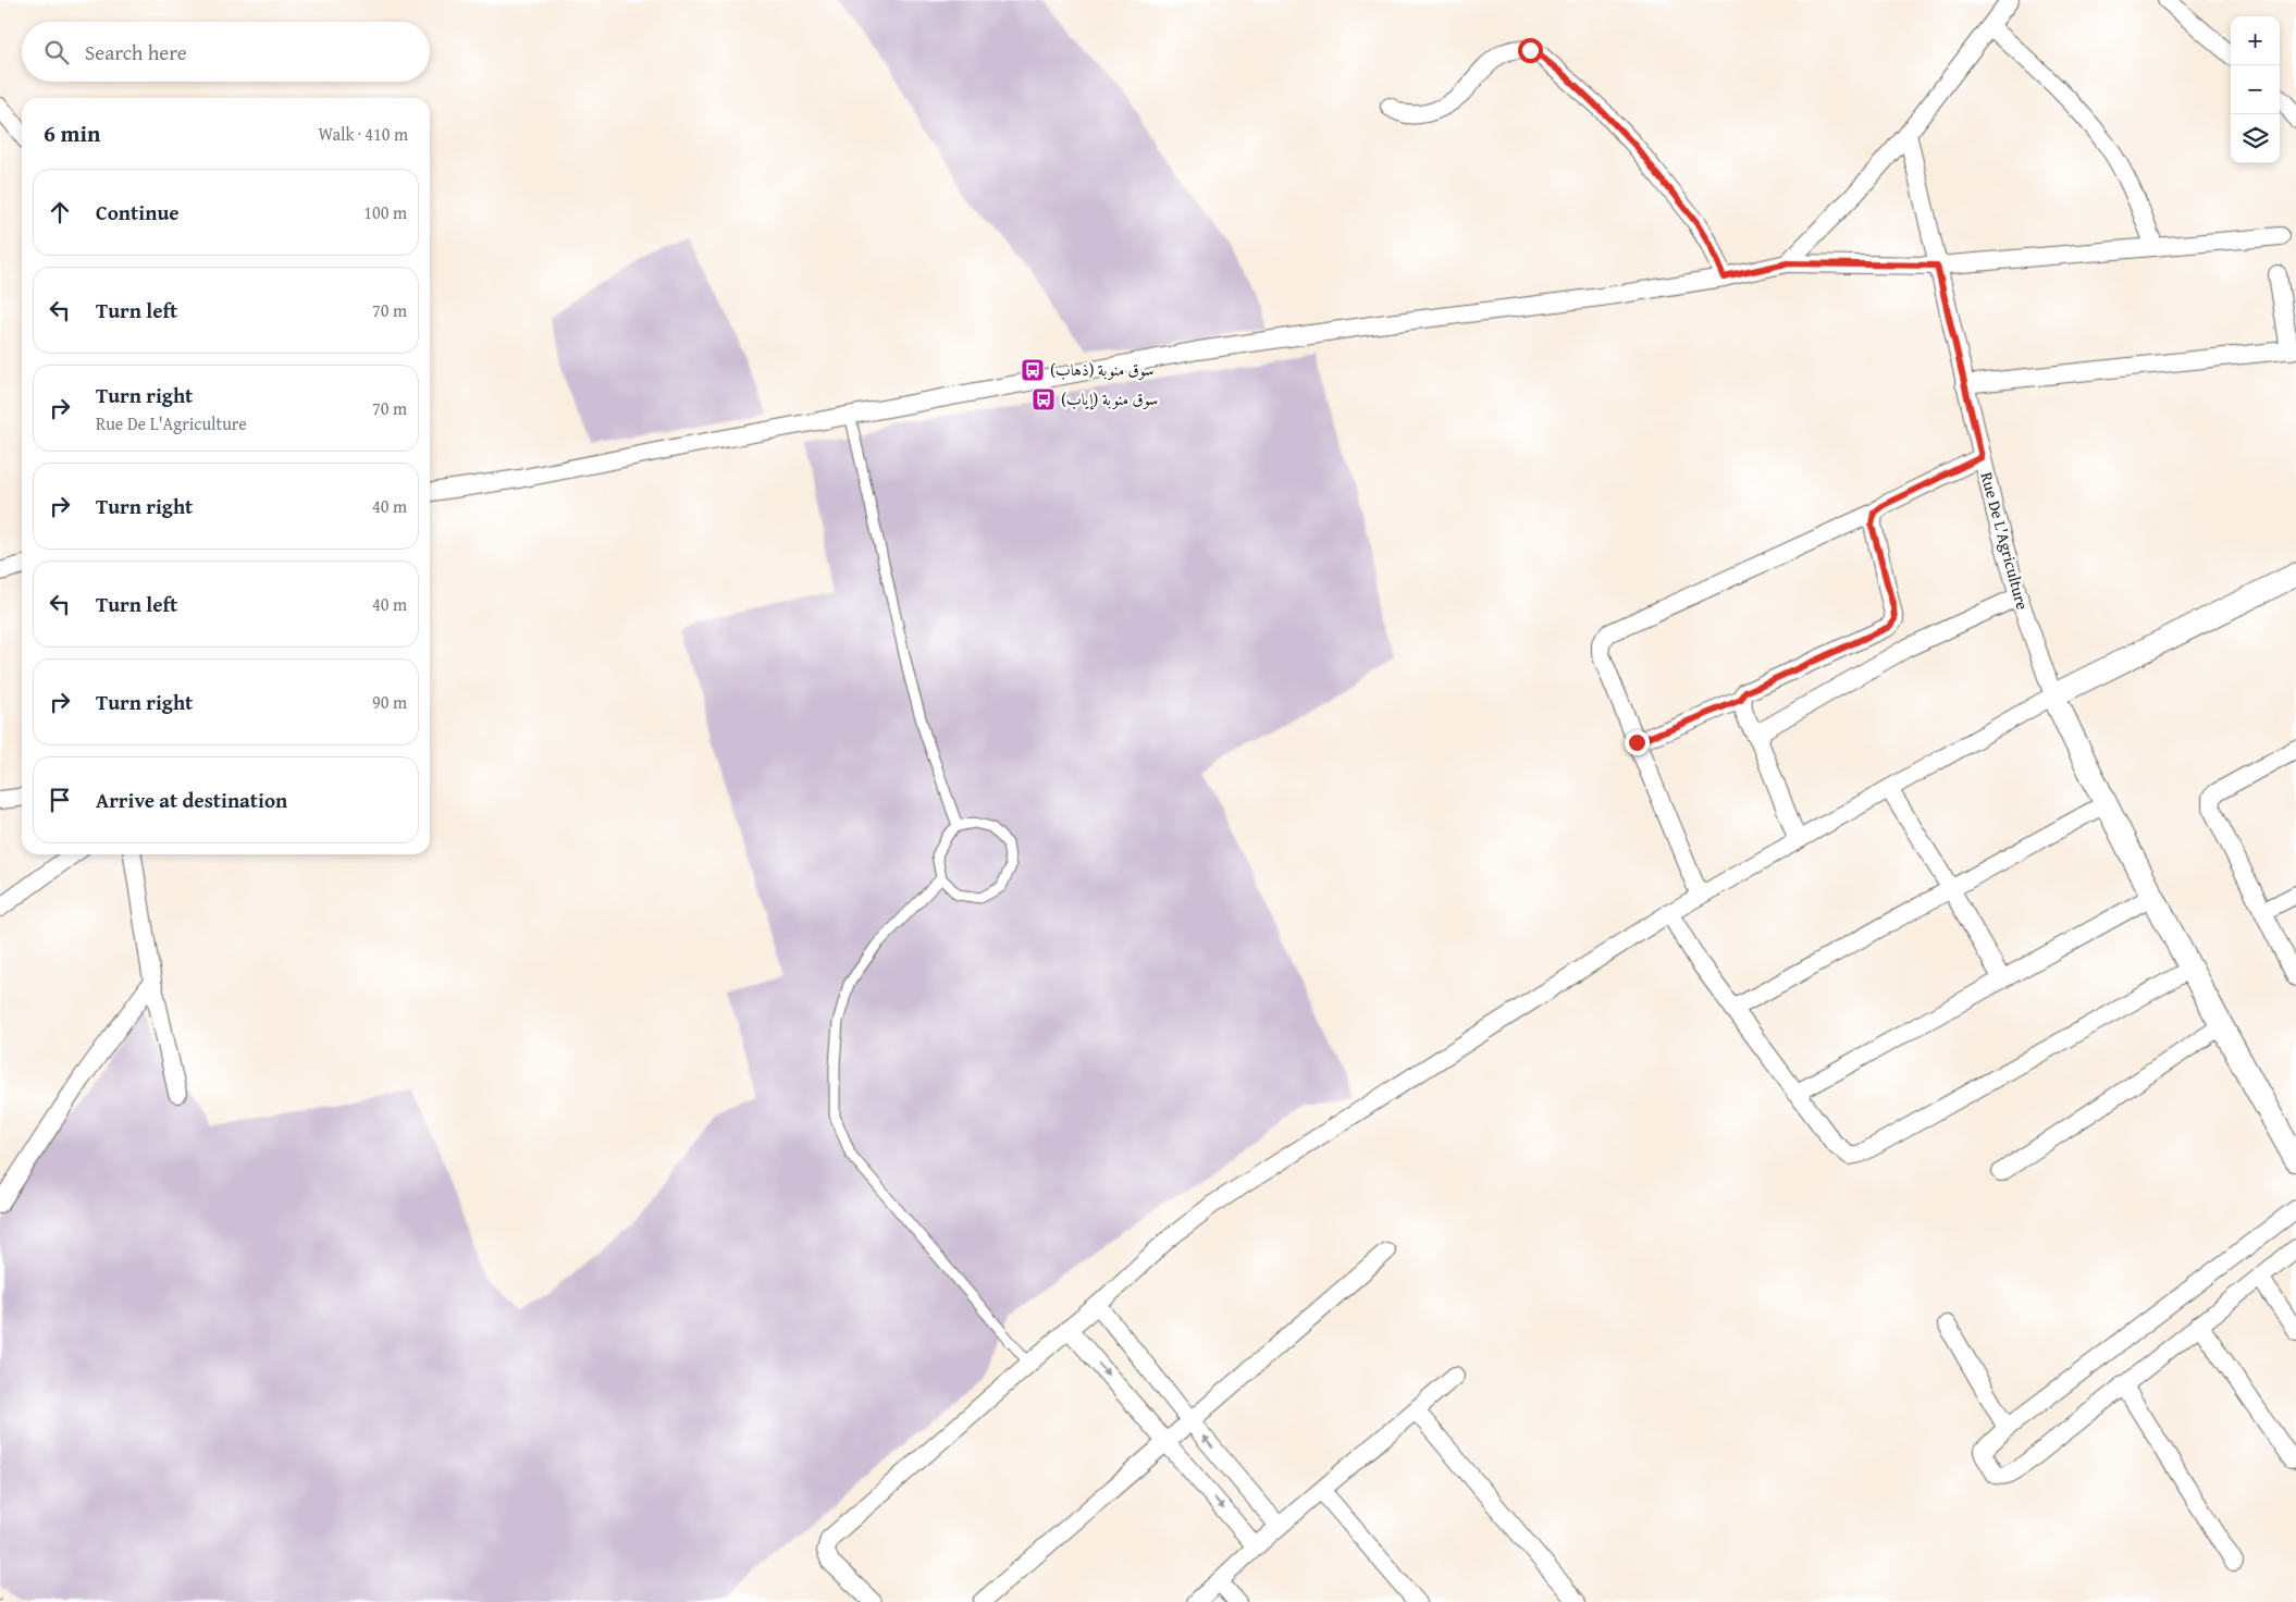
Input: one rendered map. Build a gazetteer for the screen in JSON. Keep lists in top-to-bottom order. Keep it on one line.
{"streets":{"street":["Rue De L'Agriculture"]},"places":{"bus stop":["سوق منوبة (ذهاب)","سوق منوبة (إياب)"]},"page":{"map_buttons":["+","−"],"search":"Search here","heading":["6 min","Walk · 410 m"],"list":[["Continue","100 m"],["Turn left","70 m"],["Turn right","Rue De L'Agriculture","70 m"],["Turn right","40 m"],["Turn left","40 m"],["Turn right","90 m"],"Arrive at destination"]}}
